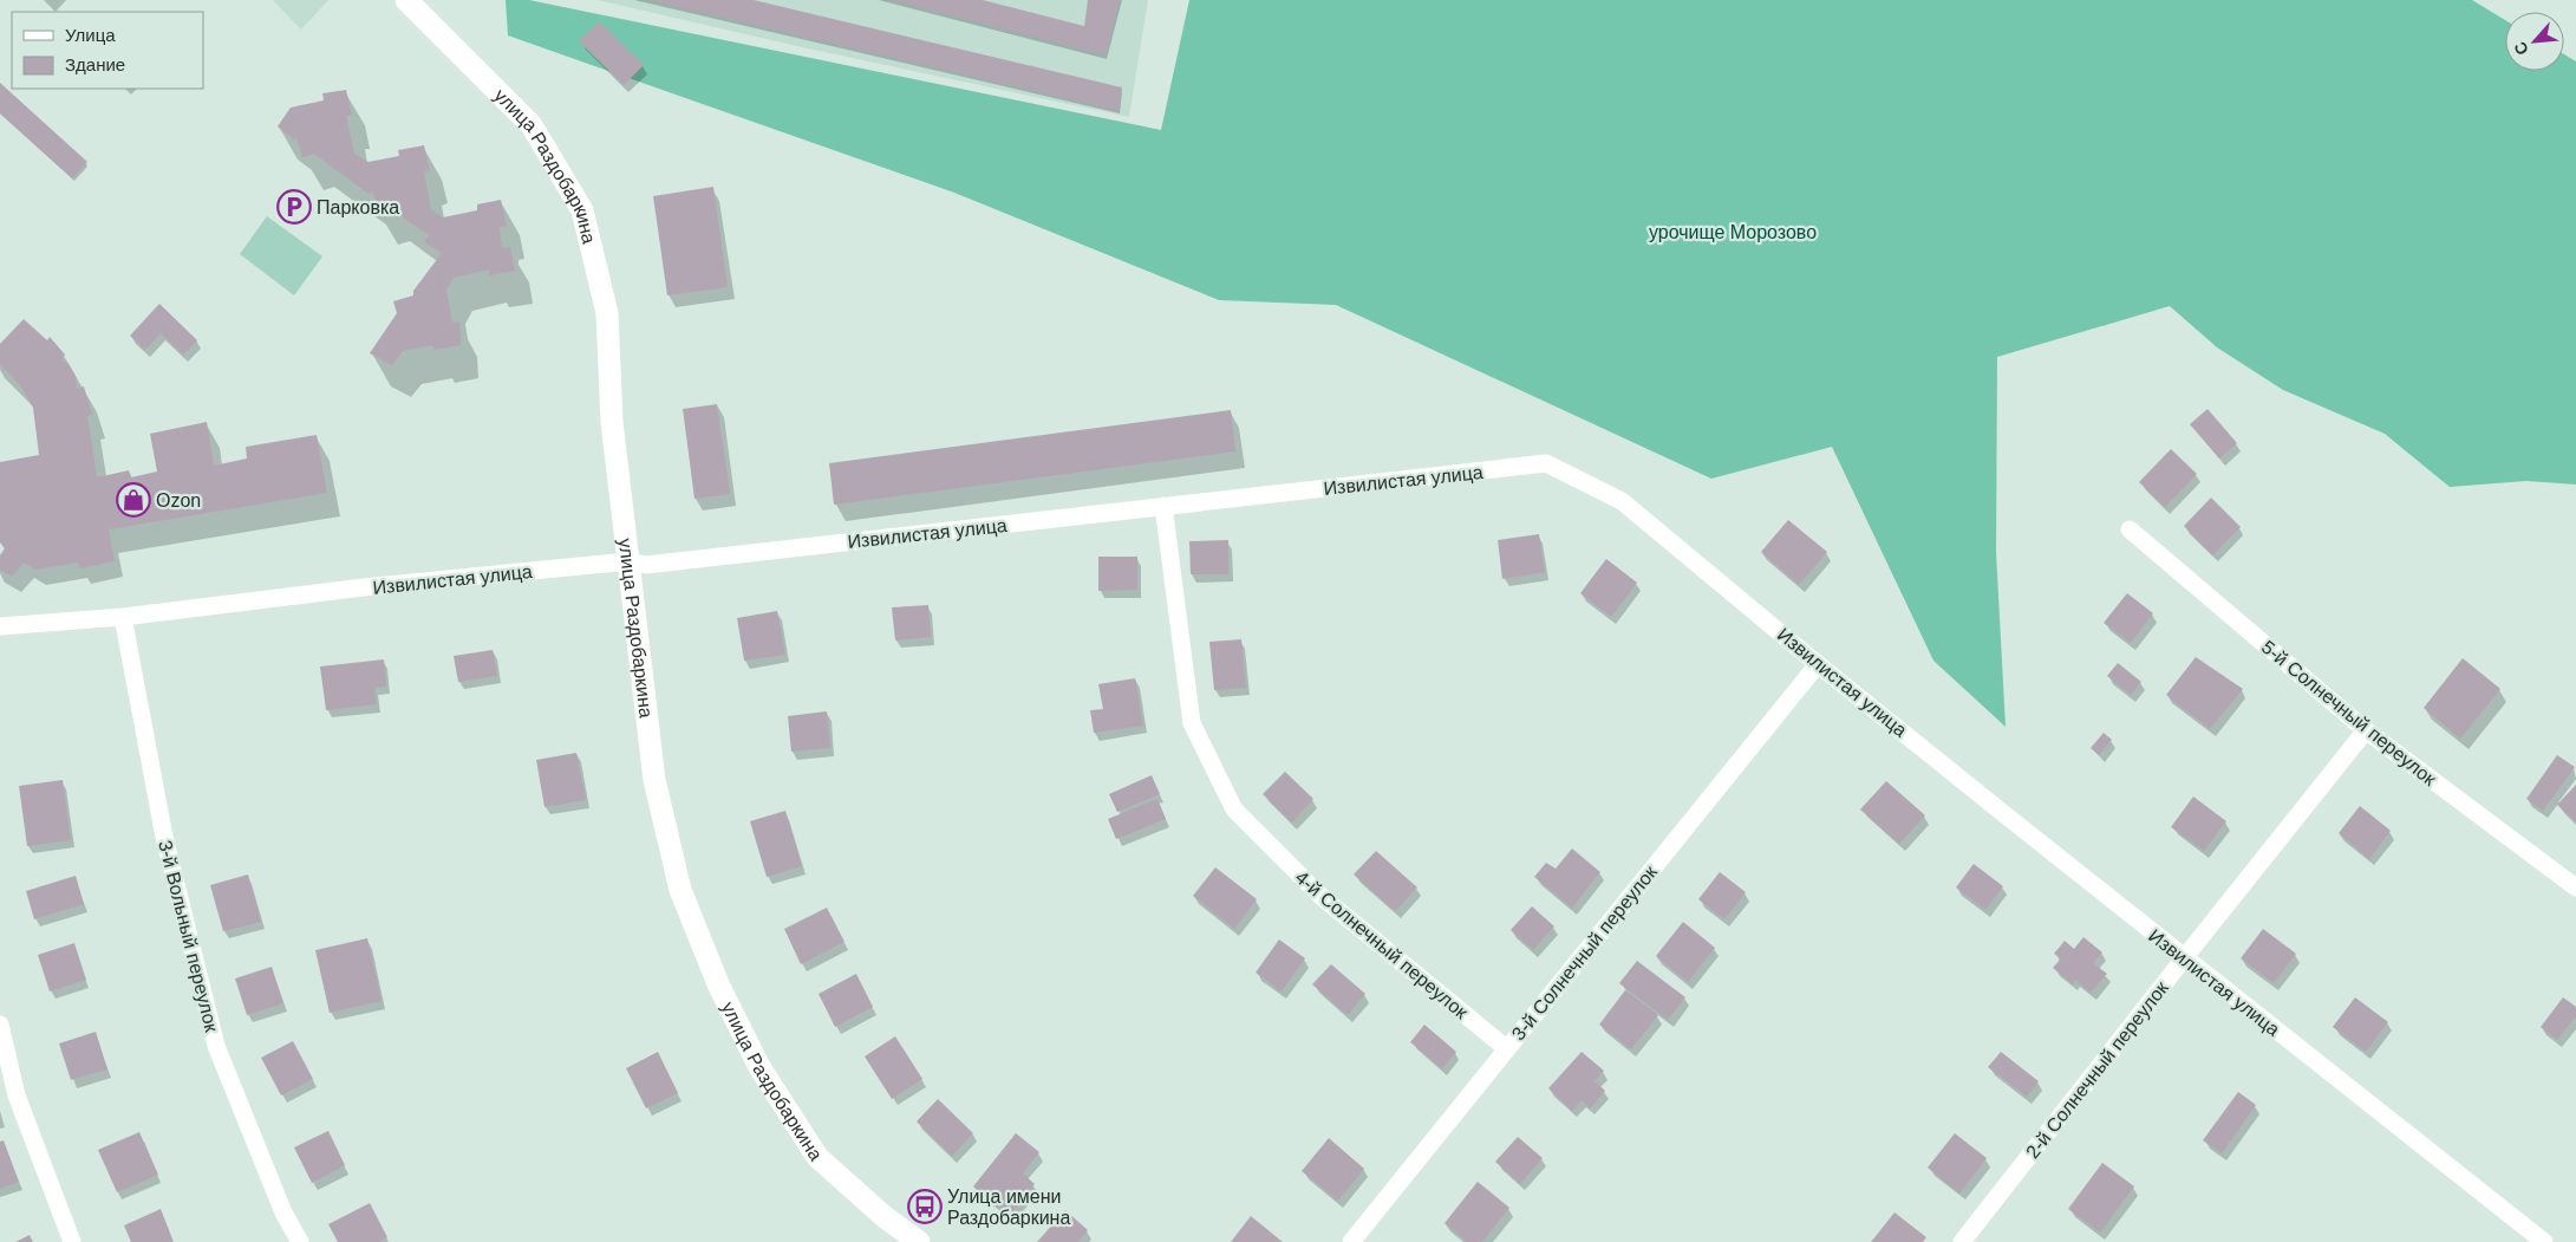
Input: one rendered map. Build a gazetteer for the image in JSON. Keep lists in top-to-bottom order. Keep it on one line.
{"streets":{"street":["улица Раздобаркина","Извилистая улица","5-й Солнечный переулок","3-й Вольный переулок","4-й Солнечный переулок","3-й Солнечный переулок","2-й Солнечный переулок"]},"crossings":[["улица Раздобаркина","Извилистая улица"],["Извилистая улица","3-й Вольный переулок"],["Извилистая улица","4-й Солнечный переулок"],["Извилистая улица","3-й Солнечный переулок"],["Извилистая улица","2-й Солнечный переулок"],["5-й Солнечный переулок","2-й Солнечный переулок"],["4-й Солнечный переулок","3-й Солнечный переулок"]],"parks":["урочище Морозово"],"places":{"parking":["Парковка"],"shop":["Ozon"],"bus stop":["Улица имени Раздобаркина"]},"legend":["Улица","Здание"],"north":"bottom left"}
